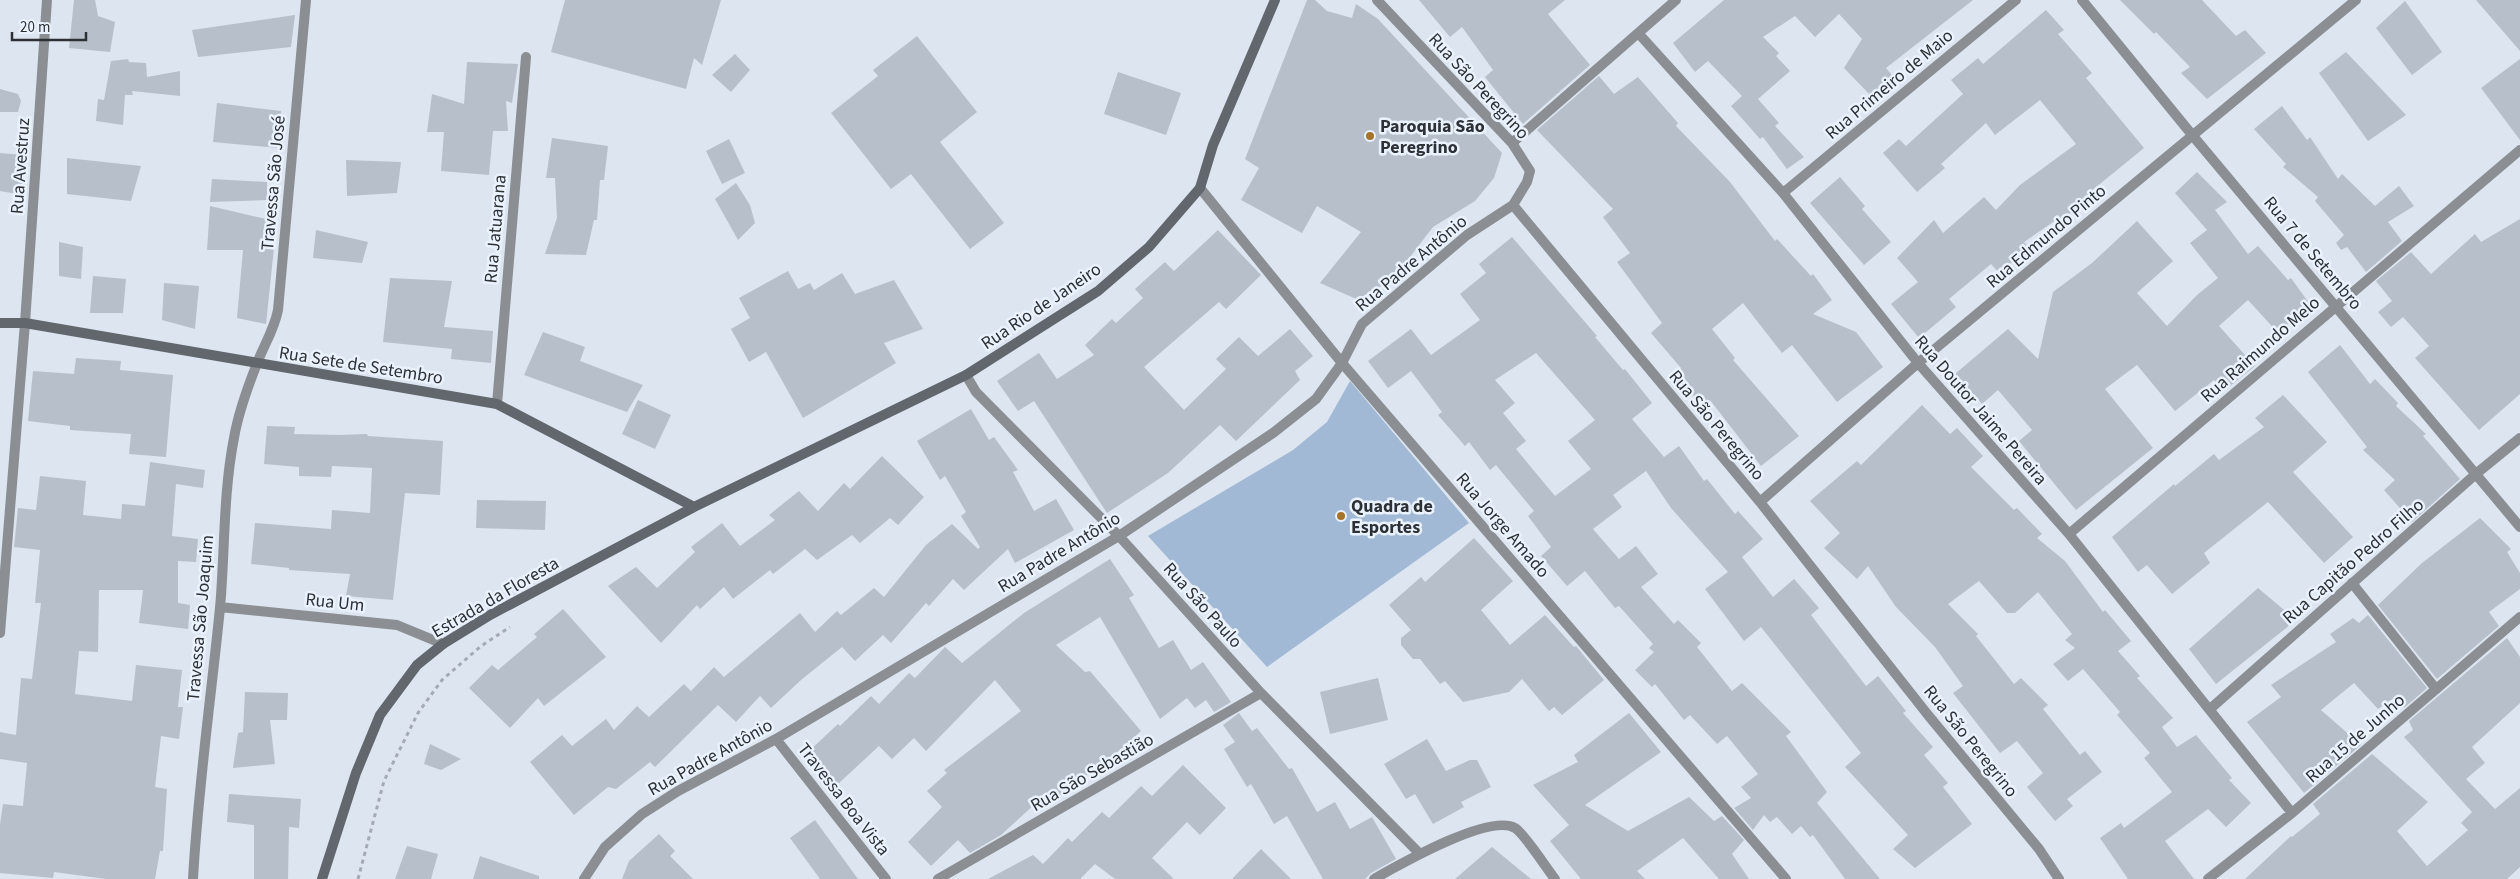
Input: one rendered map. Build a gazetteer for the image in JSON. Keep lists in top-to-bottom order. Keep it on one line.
{"streets":{"main road":["Rua Rio de Janeiro","Rua Sete de Setembro","Estrada da Floresta"],"street":["Rua Primeiro de Maio","Rua São Peregrino","Rua Avestruz","Travessa São José","Rua Jatuarana","Rua Edmundo Pinto","Rua 7 de Setembro","Rua Padre Antônio","Rua Raimundo Melo","Rua Doutor Jaime Pereira","Rua Jorge Amado","Rua Capitão Pedro Filho","Rua Um","Rua São Paulo","Travessa São Joaquim","Rua 15 de Junho","Rua São Sebastião","Travessa Boa Vista"]},"crossings":[["Rua Primeiro de Maio","Rua Doutor Jaime Pereira"],["Rua São Peregrino","Rua Edmundo Pinto"],["Rua São Peregrino","Rua Padre Antônio"],["Rua Avestruz","Rua Sete de Setembro"],["Travessa São José","Rua Sete de Setembro"],["Travessa São José","Travessa São Joaquim"],["Rua Jatuarana","Rua Sete de Setembro"],["Rua Edmundo Pinto","Rua 7 de Setembro"],["Rua Edmundo Pinto","Rua Doutor Jaime Pereira"],["Rua 7 de Setembro","Rua Raimundo Melo"],["Rua 7 de Setembro","Rua Capitão Pedro Filho"],["Rua Padre Antônio","Rua Jorge Amado"],["Rua Padre Antônio","Rua São Paulo"],["Rua Padre Antônio","Travessa Boa Vista"],["Rua Rio de Janeiro","Rua Sete de Setembro"],["Rua Rio de Janeiro","Rua Jorge Amado"],["Rua Rio de Janeiro","Estrada da Floresta"],["Rua Rio de Janeiro","Rua São Paulo"],["Rua Raimundo Melo","Rua Doutor Jaime Pereira"],["Rua Sete de Setembro","Estrada da Floresta"],["Rua Sete de Setembro","Travessa São Joaquim"],["Rua Doutor Jaime Pereira","Rua Capitão Pedro Filho"],["Rua Doutor Jaime Pereira","Rua 15 de Junho"],["Estrada da Floresta","Rua Um"],["Rua Um","Travessa São Joaquim"],["Rua São Paulo","Rua São Sebastião"]],"places":["Paroquia São Peregrino","Quadra de Esportes"],"scale_bar":"20 m"}
